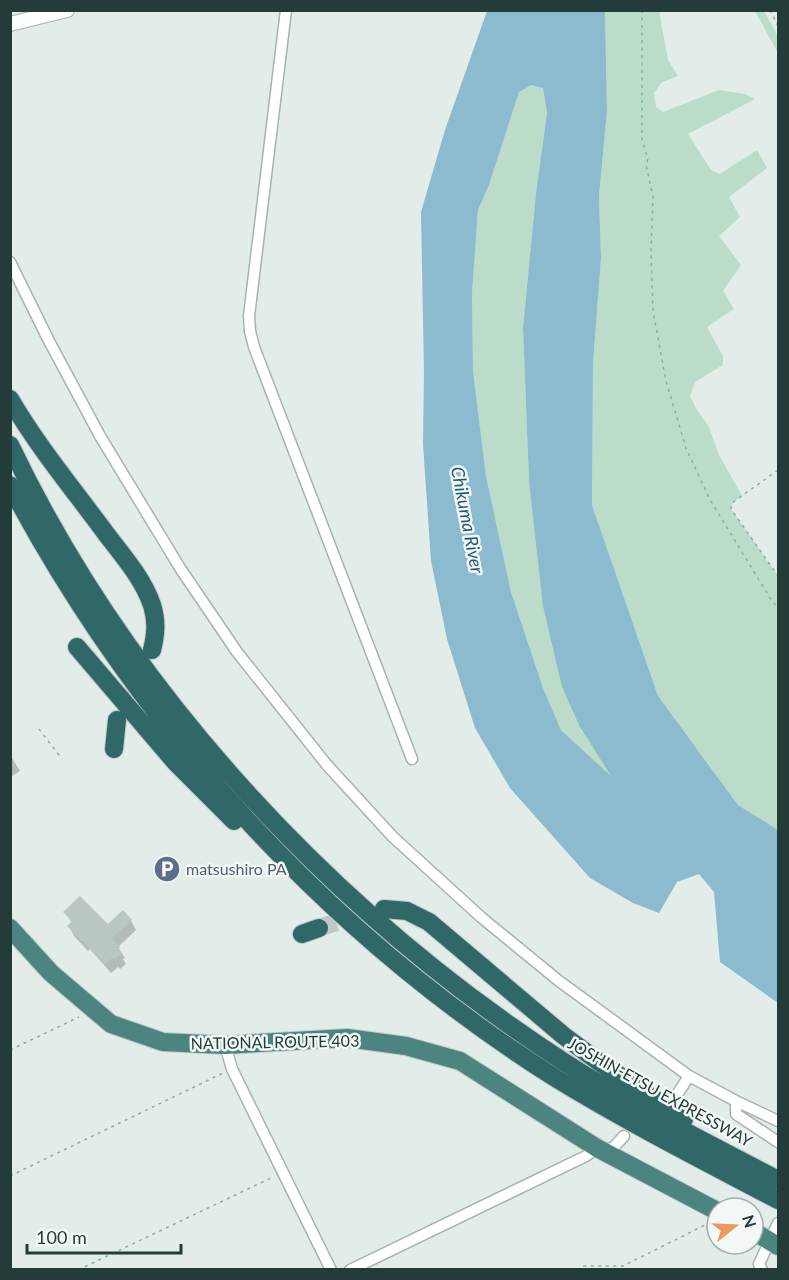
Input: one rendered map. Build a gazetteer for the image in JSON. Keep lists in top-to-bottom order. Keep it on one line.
{"streets":{"highway":["NATIONAL ROUTE 403","JOSHIN-ETSU EXPRESSWAY"]},"water":["Chikuma River"],"places":{"parking":["matsushiro PA"]},"scale_bar":"100 m","north":"right"}
